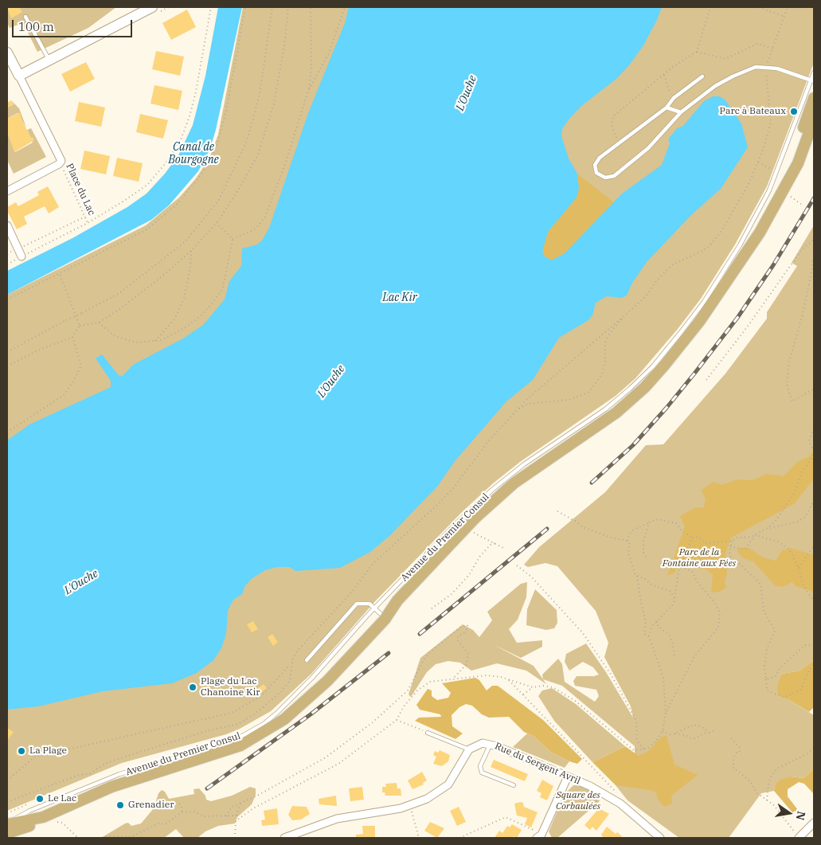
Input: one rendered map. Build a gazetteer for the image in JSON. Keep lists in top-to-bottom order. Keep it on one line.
{"streets":{"main road":["Avenue du Premier Consul"],"street":["Rue du Sergent Avril"],"path":["Place du Lac"]},"water":["L'Ouche","Canal de Bourgogne","Lac Kir"],"parks":["Parc de la Fontaine aux Fées","Square des Corbaulées"],"places":["Parc à Bateaux","Plage du Lac Chanoine Kir","La Plage","Le Lac","Grenadier"],"scale_bar":"100 m","north":"right"}
